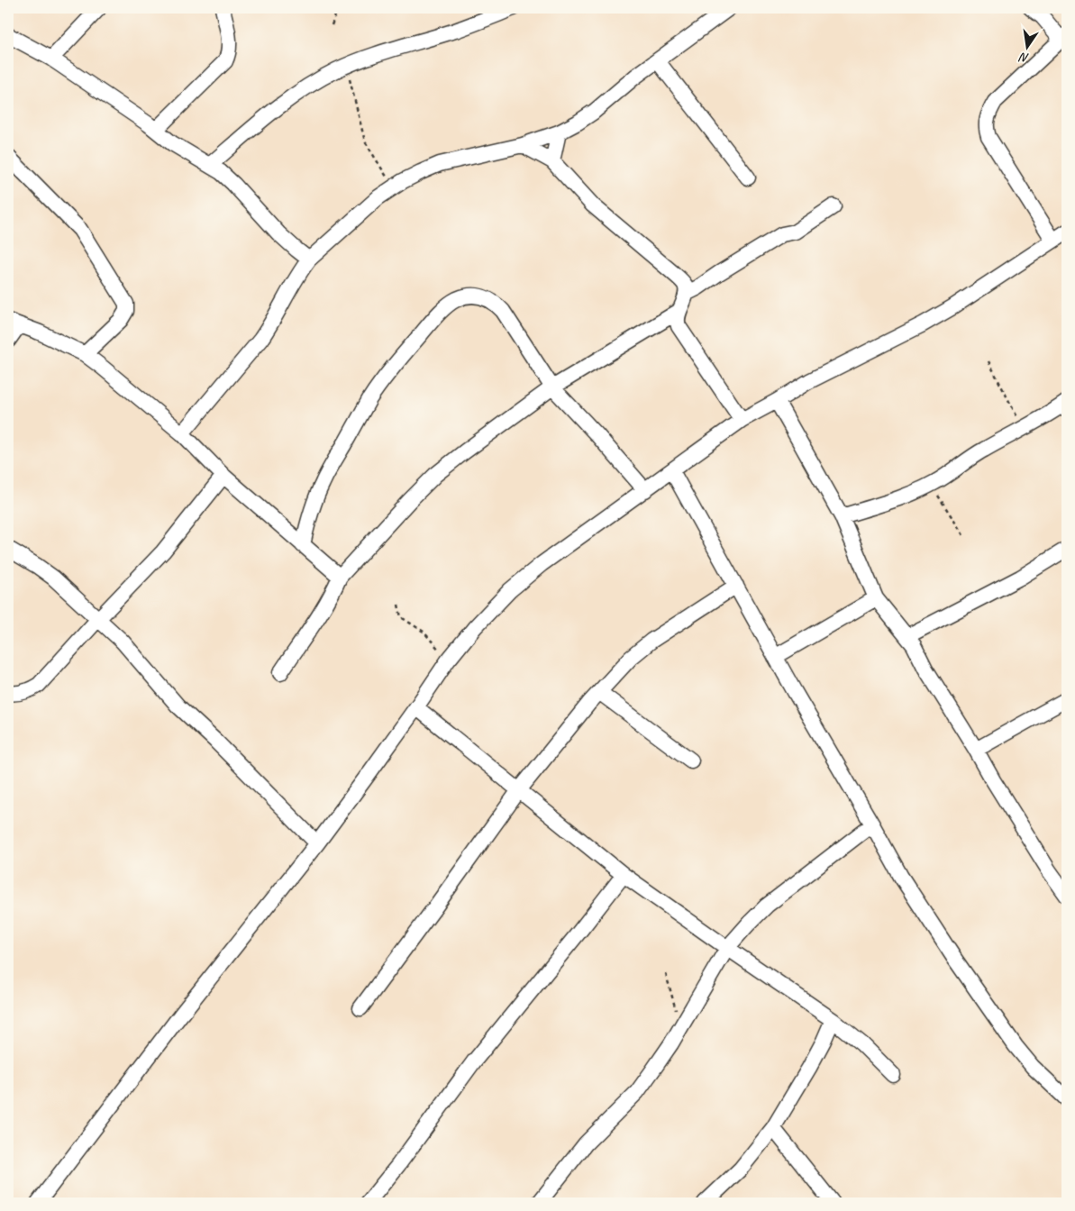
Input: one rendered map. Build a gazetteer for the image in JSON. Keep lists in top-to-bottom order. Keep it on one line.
{"north":"bottom"}
